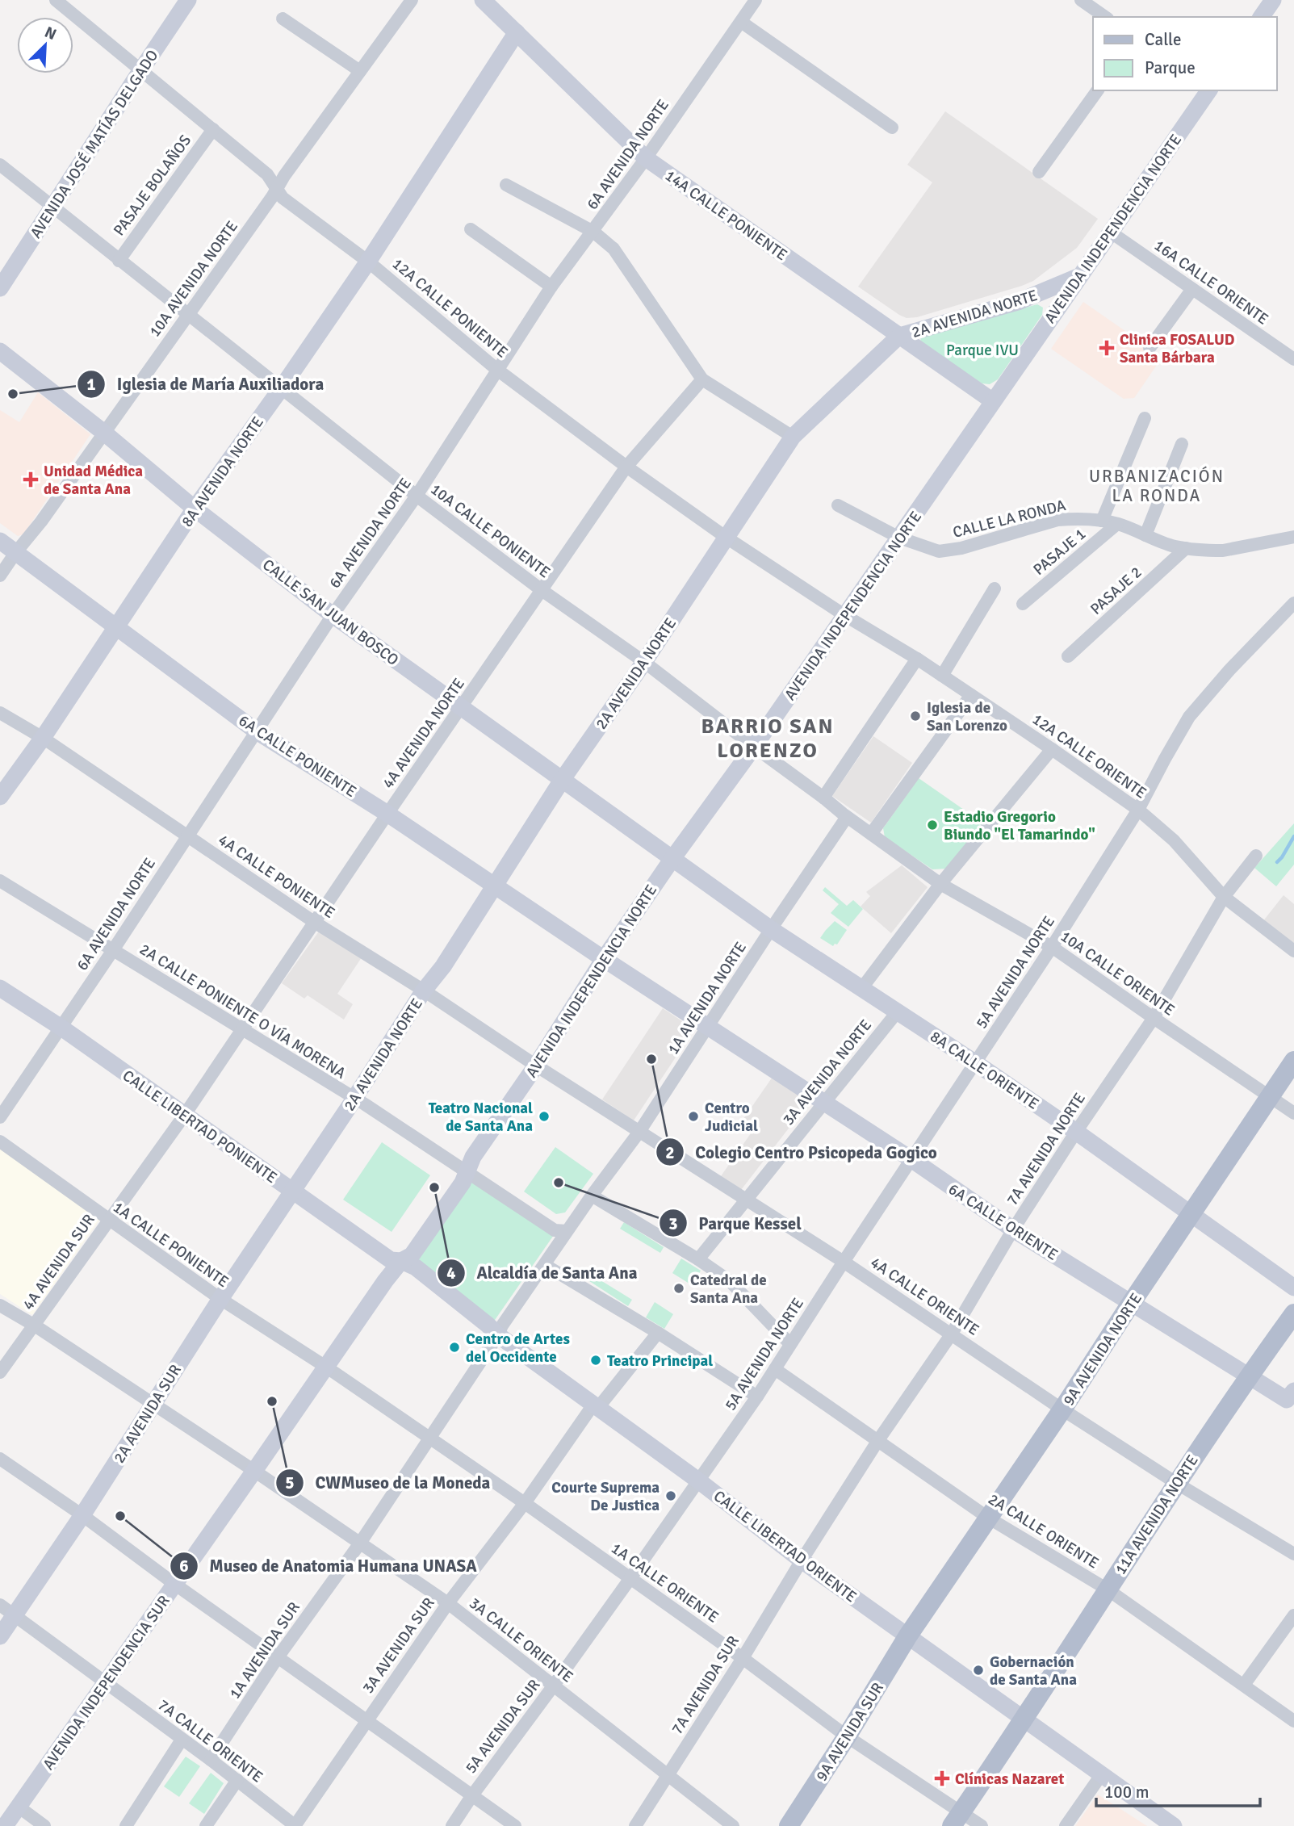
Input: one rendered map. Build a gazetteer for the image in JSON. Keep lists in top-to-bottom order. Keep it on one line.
{"streets":{"main road":["9A AVENIDA NORTE","11A AVENIDA NORTE","9A AVENIDA SUR"],"street":["AVENIDA JOSÉ MATÍAS DELGADO","6A AVENIDA NORTE","PASAJE BOLAÑOS","14A CALLE PONIENTE","AVENIDA INDEPENDENCIA NORTE","10A AVENIDA NORTE","16A CALLE ORIENTE","12A CALLE PONIENTE","2A AVENIDA NORTE","8A AVENIDA NORTE","CALLE LA RONDA","10A CALLE PONIENTE","PASAJE 1","PASAJE 2","CALLE SAN JUAN BOSCO","4A AVENIDA NORTE","6A CALLE PONIENTE","12A CALLE ORIENTE","4A CALLE PONIENTE","5A AVENIDA NORTE","10A CALLE ORIENTE","1A AVENIDA NORTE","2A CALLE PONIENTE O VÍA MORENA","8A CALLE ORIENTE","3A AVENIDA NORTE","CALLE LIBERTAD PONIENTE","7A AVENIDA NORTE","6A CALLE ORIENTE","1A CALLE PONIENTE","4A AVENIDA SUR","4A CALLE ORIENTE","2A AVENIDA SUR","2A CALLE ORIENTE","CALLE LIBERTAD ORIENTE","1A CALLE ORIENTE","3A CALLE ORIENTE","3A AVENIDA SUR","1A AVENIDA SUR","AVENIDA INDEPENDENCIA SUR","7A AVENIDA SUR","5A AVENIDA SUR","7A CALLE ORIENTE"]},"crossings":[["AVENIDA JOSÉ MATÍAS DELGADO","12A CALLE PONIENTE"],["AVENIDA JOSÉ MATÍAS DELGADO","10A CALLE PONIENTE"],["6A AVENIDA NORTE","14A CALLE PONIENTE"],["6A AVENIDA NORTE","12A CALLE PONIENTE"],["6A AVENIDA NORTE","10A CALLE PONIENTE"],["6A AVENIDA NORTE","CALLE SAN JUAN BOSCO"],["6A AVENIDA NORTE","6A CALLE PONIENTE"],["6A AVENIDA NORTE","4A CALLE PONIENTE"],["6A AVENIDA NORTE","2A CALLE PONIENTE O VÍA MORENA"],["6A AVENIDA NORTE","CALLE LIBERTAD PONIENTE"],["PASAJE BOLAÑOS","12A CALLE PONIENTE"],["PASAJE BOLAÑOS","10A CALLE PONIENTE"],["14A CALLE PONIENTE","AVENIDA INDEPENDENCIA NORTE"],["14A CALLE PONIENTE","2A AVENIDA NORTE"],["14A CALLE PONIENTE","8A AVENIDA NORTE"],["AVENIDA INDEPENDENCIA NORTE","16A CALLE ORIENTE"],["AVENIDA INDEPENDENCIA NORTE","12A CALLE PONIENTE"],["AVENIDA INDEPENDENCIA NORTE","2A AVENIDA NORTE"],["AVENIDA INDEPENDENCIA NORTE","CALLE LA RONDA"],["AVENIDA INDEPENDENCIA NORTE","10A CALLE PONIENTE"],["AVENIDA INDEPENDENCIA NORTE","CALLE SAN JUAN BOSCO"],["AVENIDA INDEPENDENCIA NORTE","6A CALLE PONIENTE"],["AVENIDA INDEPENDENCIA NORTE","12A CALLE ORIENTE"],["AVENIDA INDEPENDENCIA NORTE","4A CALLE PONIENTE"],["AVENIDA INDEPENDENCIA NORTE","10A CALLE ORIENTE"],["AVENIDA INDEPENDENCIA NORTE","2A CALLE PONIENTE O VÍA MORENA"],["AVENIDA INDEPENDENCIA NORTE","8A CALLE ORIENTE"],["AVENIDA INDEPENDENCIA NORTE","CALLE LIBERTAD PONIENTE"],["AVENIDA INDEPENDENCIA NORTE","6A CALLE ORIENTE"],["AVENIDA INDEPENDENCIA NORTE","4A CALLE ORIENTE"],["AVENIDA INDEPENDENCIA NORTE","CALLE LIBERTAD ORIENTE"],["AVENIDA INDEPENDENCIA NORTE","AVENIDA INDEPENDENCIA SUR"],["10A AVENIDA NORTE","12A CALLE PONIENTE"],["10A AVENIDA NORTE","10A CALLE PONIENTE"],["10A AVENIDA NORTE","CALLE SAN JUAN BOSCO"],["10A AVENIDA NORTE","6A CALLE PONIENTE"],["12A CALLE PONIENTE","2A AVENIDA NORTE"],["12A CALLE PONIENTE","8A AVENIDA NORTE"],["12A CALLE PONIENTE","4A AVENIDA NORTE"],["12A CALLE PONIENTE","12A CALLE ORIENTE"],["2A AVENIDA NORTE","10A CALLE PONIENTE"],["2A AVENIDA NORTE","CALLE SAN JUAN BOSCO"],["2A AVENIDA NORTE","6A CALLE PONIENTE"],["2A AVENIDA NORTE","4A CALLE PONIENTE"],["2A AVENIDA NORTE","2A CALLE PONIENTE O VÍA MORENA"],["2A AVENIDA NORTE","CALLE LIBERTAD PONIENTE"],["2A AVENIDA NORTE","2A AVENIDA SUR"],["8A AVENIDA NORTE","10A CALLE PONIENTE"],["8A AVENIDA NORTE","CALLE SAN JUAN BOSCO"],["8A AVENIDA NORTE","6A CALLE PONIENTE"],["8A AVENIDA NORTE","4A CALLE PONIENTE"],["CALLE LA RONDA","PASAJE 1"],["CALLE LA RONDA","PASAJE 2"],["10A CALLE PONIENTE","4A AVENIDA NORTE"],["10A CALLE PONIENTE","10A CALLE ORIENTE"],["CALLE SAN JUAN BOSCO","4A AVENIDA NORTE"],["CALLE SAN JUAN BOSCO","8A CALLE ORIENTE"],["4A AVENIDA NORTE","6A CALLE PONIENTE"],["4A AVENIDA NORTE","4A CALLE PONIENTE"],["4A AVENIDA NORTE","2A CALLE PONIENTE O VÍA MORENA"],["4A AVENIDA NORTE","CALLE LIBERTAD PONIENTE"],["4A AVENIDA NORTE","4A AVENIDA SUR"],["6A CALLE PONIENTE","6A CALLE ORIENTE"],["12A CALLE ORIENTE","5A AVENIDA NORTE"],["12A CALLE ORIENTE","7A AVENIDA NORTE"],["4A CALLE PONIENTE","4A CALLE ORIENTE"],["5A AVENIDA NORTE","10A CALLE ORIENTE"],["5A AVENIDA NORTE","8A CALLE ORIENTE"],["5A AVENIDA NORTE","6A CALLE ORIENTE"],["5A AVENIDA NORTE","4A CALLE ORIENTE"],["5A AVENIDA NORTE","2A CALLE ORIENTE"],["5A AVENIDA NORTE","CALLE LIBERTAD ORIENTE"],["5A AVENIDA NORTE","5A AVENIDA SUR"],["10A CALLE ORIENTE","1A AVENIDA NORTE"],["10A CALLE ORIENTE","7A AVENIDA NORTE"],["10A CALLE ORIENTE","9A AVENIDA NORTE"],["1A AVENIDA NORTE","8A CALLE ORIENTE"],["1A AVENIDA NORTE","6A CALLE ORIENTE"],["1A AVENIDA NORTE","4A CALLE ORIENTE"],["1A AVENIDA NORTE","CALLE LIBERTAD ORIENTE"],["1A AVENIDA NORTE","1A AVENIDA SUR"],["8A CALLE ORIENTE","3A AVENIDA NORTE"],["8A CALLE ORIENTE","7A AVENIDA NORTE"],["8A CALLE ORIENTE","9A AVENIDA NORTE"],["3A AVENIDA NORTE","6A CALLE ORIENTE"],["3A AVENIDA NORTE","4A CALLE ORIENTE"],["CALLE LIBERTAD PONIENTE","4A AVENIDA SUR"],["CALLE LIBERTAD PONIENTE","2A AVENIDA SUR"],["CALLE LIBERTAD PONIENTE","CALLE LIBERTAD ORIENTE"],["CALLE LIBERTAD PONIENTE","AVENIDA INDEPENDENCIA SUR"],["7A AVENIDA NORTE","6A CALLE ORIENTE"],["7A AVENIDA NORTE","4A CALLE ORIENTE"],["7A AVENIDA NORTE","2A CALLE ORIENTE"],["7A AVENIDA NORTE","CALLE LIBERTAD ORIENTE"],["7A AVENIDA NORTE","7A AVENIDA SUR"],["6A CALLE ORIENTE","9A AVENIDA NORTE"],["6A CALLE ORIENTE","11A AVENIDA NORTE"],["1A CALLE PONIENTE","4A AVENIDA SUR"],["1A CALLE PONIENTE","2A AVENIDA SUR"],["1A CALLE PONIENTE","1A CALLE ORIENTE"],["1A CALLE PONIENTE","AVENIDA INDEPENDENCIA SUR"],["4A AVENIDA SUR","3A CALLE ORIENTE"],["4A CALLE ORIENTE","9A AVENIDA NORTE"],["4A CALLE ORIENTE","11A AVENIDA NORTE"],["9A AVENIDA NORTE","2A CALLE ORIENTE"],["9A AVENIDA NORTE","CALLE LIBERTAD ORIENTE"],["9A AVENIDA NORTE","9A AVENIDA SUR"],["2A AVENIDA SUR","3A CALLE ORIENTE"],["2A AVENIDA SUR","7A CALLE ORIENTE"],["11A AVENIDA NORTE","2A CALLE ORIENTE"],["11A AVENIDA NORTE","CALLE LIBERTAD ORIENTE"],["11A AVENIDA NORTE","1A CALLE ORIENTE"],["CALLE LIBERTAD ORIENTE","3A AVENIDA SUR"],["CALLE LIBERTAD ORIENTE","1A AVENIDA SUR"],["CALLE LIBERTAD ORIENTE","AVENIDA INDEPENDENCIA SUR"],["CALLE LIBERTAD ORIENTE","7A AVENIDA SUR"],["CALLE LIBERTAD ORIENTE","5A AVENIDA SUR"],["CALLE LIBERTAD ORIENTE","9A AVENIDA SUR"],["1A CALLE ORIENTE","3A AVENIDA SUR"],["1A CALLE ORIENTE","1A AVENIDA SUR"],["1A CALLE ORIENTE","AVENIDA INDEPENDENCIA SUR"],["1A CALLE ORIENTE","7A AVENIDA SUR"],["1A CALLE ORIENTE","5A AVENIDA SUR"],["1A CALLE ORIENTE","9A AVENIDA SUR"],["3A CALLE ORIENTE","3A AVENIDA SUR"],["3A CALLE ORIENTE","1A AVENIDA SUR"],["3A CALLE ORIENTE","AVENIDA INDEPENDENCIA SUR"],["3A CALLE ORIENTE","7A AVENIDA SUR"],["3A CALLE ORIENTE","5A AVENIDA SUR"],["3A AVENIDA SUR","7A CALLE ORIENTE"],["1A AVENIDA SUR","7A CALLE ORIENTE"],["AVENIDA INDEPENDENCIA SUR","7A CALLE ORIENTE"]],"districts":["URBANIZACIÓN LA RONDA","BARRIO SAN LORENZO"],"parks":["Parque IVU"],"places":{"health":["Clinica FOSALUD Santa Bárbara","Unidad Médica de Santa Ana","Clínicas Nazaret"],"other":["Iglesia de María Auxiliadora","Iglesia de San Lorenzo","Estadio Gregorio Biundo \"El Tamarindo\"","Colegio Centro Psicopeda Gogico","Teatro Nacional de Santa Ana","Centro Judicial","Parque Kessel","Alcaldía de Santa Ana","Catedral de Santa Ana","Centro de Artes del Occidente","Teatro Principal","CWMuseo de la Moneda","Courte Suprema De Justica","Museo de Anatomia Humana UNASA","Gobernación de Santa Ana"]},"legend":["Calle","Parque"],"scale_bar":"100 m","north":"top right"}
